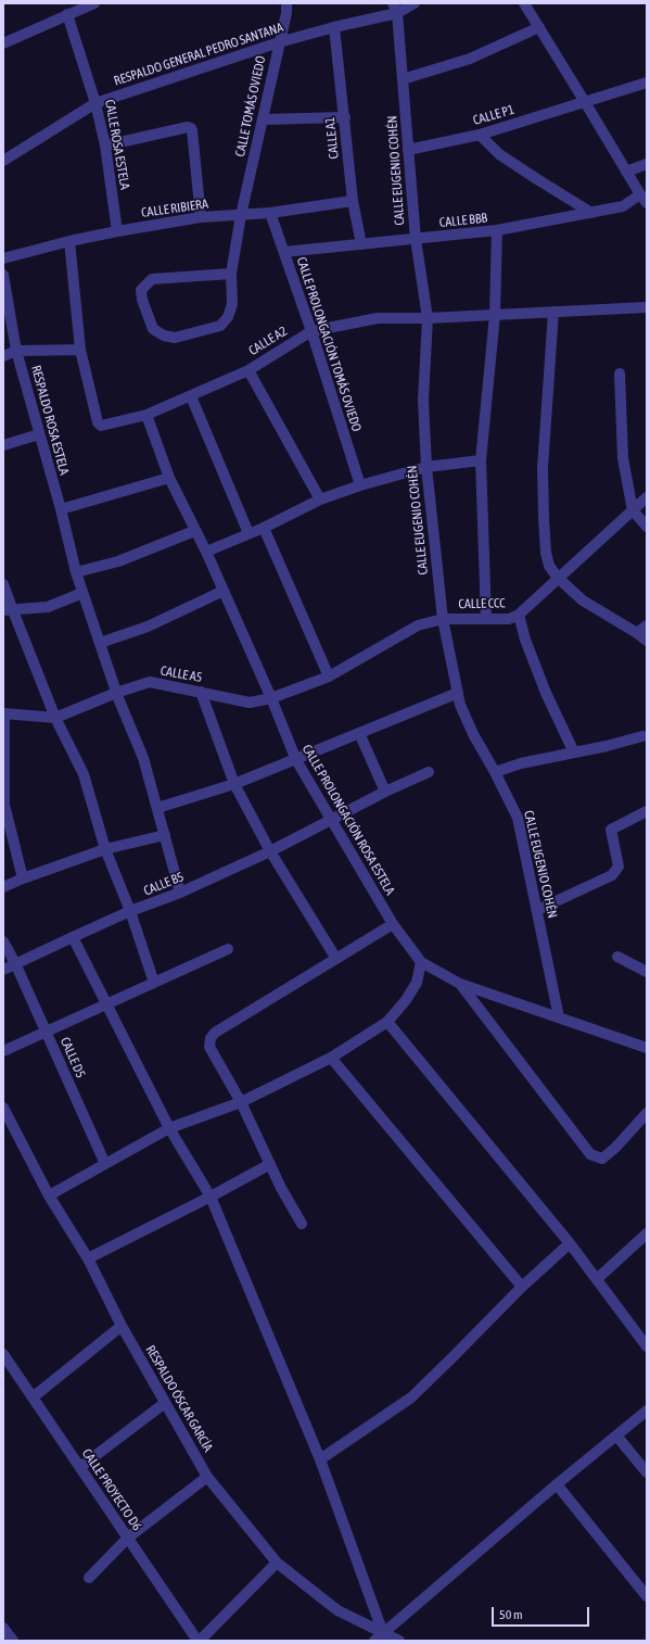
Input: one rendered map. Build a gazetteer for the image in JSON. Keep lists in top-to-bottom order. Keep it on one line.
{"streets":{"street":["RESPALDO GENERAL PEDRO SANTANA","CALLE TOMÁS OVIEDO","CALLE P1","CALLE A1","CALLE ROSA ESTELA","CALLE EUGENIO COHÉN","CALLE RIBIERA","CALLE BBB","CALLE A2","CALLE PROLONGACIÓN TOMÁS OVIEDO","RESPALDO ROSA ESTELA","CALLE CCC","CALLE A5","CALLE PROLONGACIÓN ROSA ESTELA","CALLE B5","CALLE D5","RESPALDO ÓSCAR GARCÍA","CALLE PROYECTO D6"]},"crossings":[["RESPALDO GENERAL PEDRO SANTANA","CALLE TOMÁS OVIEDO"],["RESPALDO GENERAL PEDRO SANTANA","CALLE A1"],["RESPALDO GENERAL PEDRO SANTANA","CALLE ROSA ESTELA"],["RESPALDO GENERAL PEDRO SANTANA","CALLE EUGENIO COHÉN"],["CALLE TOMÁS OVIEDO","CALLE RIBIERA"],["CALLE P1","CALLE EUGENIO COHÉN"],["CALLE A1","CALLE RIBIERA"],["CALLE A1","CALLE BBB"],["CALLE ROSA ESTELA","CALLE RIBIERA"],["CALLE EUGENIO COHÉN","CALLE BBB"],["CALLE EUGENIO COHÉN","CALLE A2"],["CALLE EUGENIO COHÉN","CALLE CCC"],["CALLE EUGENIO COHÉN","CALLE PROLONGACIÓN ROSA ESTELA"],["CALLE RIBIERA","CALLE A2"],["CALLE RIBIERA","CALLE PROLONGACIÓN TOMÁS OVIEDO"],["CALLE BBB","CALLE PROLONGACIÓN TOMÁS OVIEDO"],["CALLE A2","CALLE PROLONGACIÓN TOMÁS OVIEDO"],["CALLE A2","CALLE PROLONGACIÓN ROSA ESTELA"],["RESPALDO ROSA ESTELA","CALLE A5"],["RESPALDO ROSA ESTELA","CALLE B5"],["CALLE CCC","CALLE A5"],["CALLE A5","CALLE PROLONGACIÓN ROSA ESTELA"],["CALLE PROLONGACIÓN ROSA ESTELA","CALLE B5"],["CALLE B5","CALLE D5"]],"scale_bar":"50 m"}
